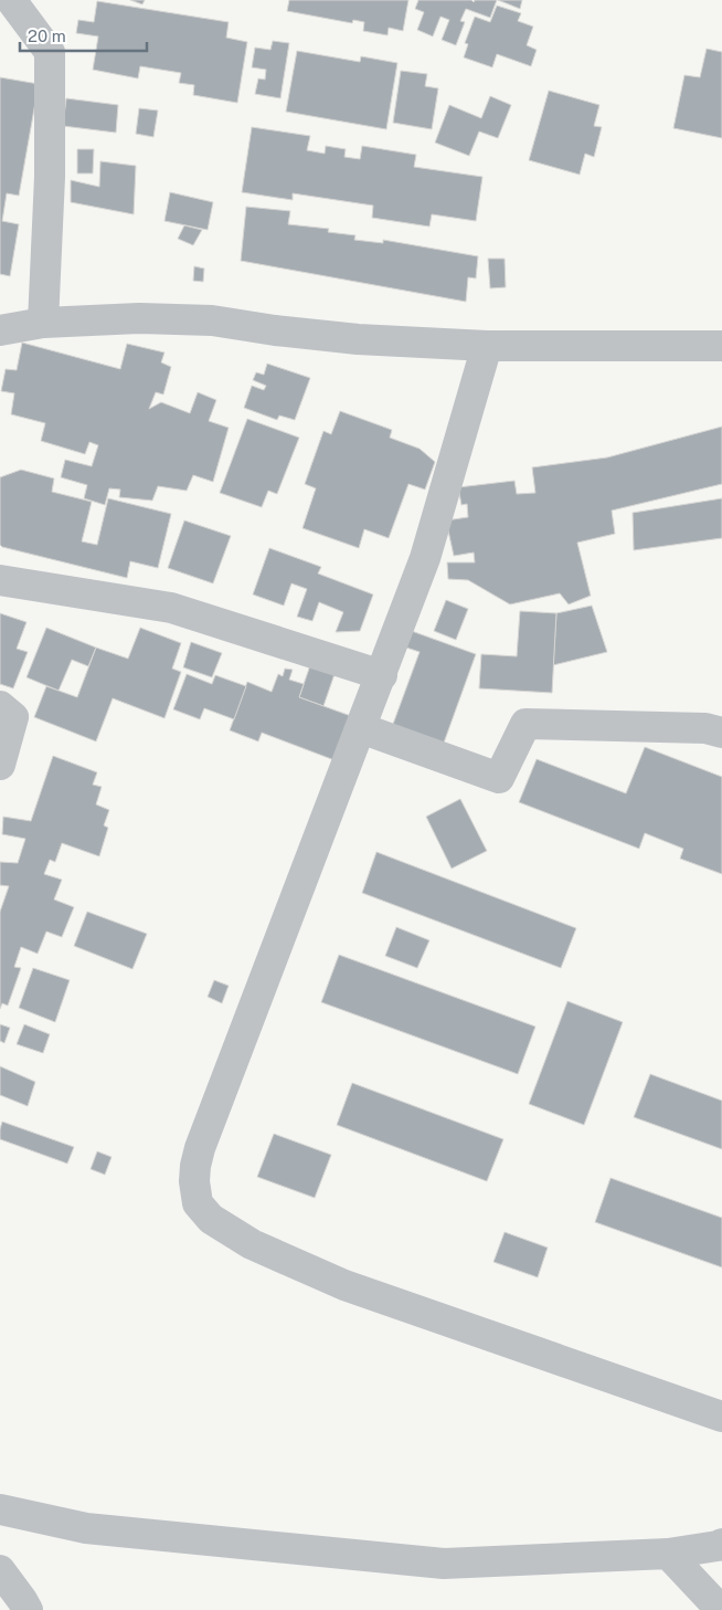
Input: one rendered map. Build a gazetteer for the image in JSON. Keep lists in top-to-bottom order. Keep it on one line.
{"scale_bar":"20 m"}
